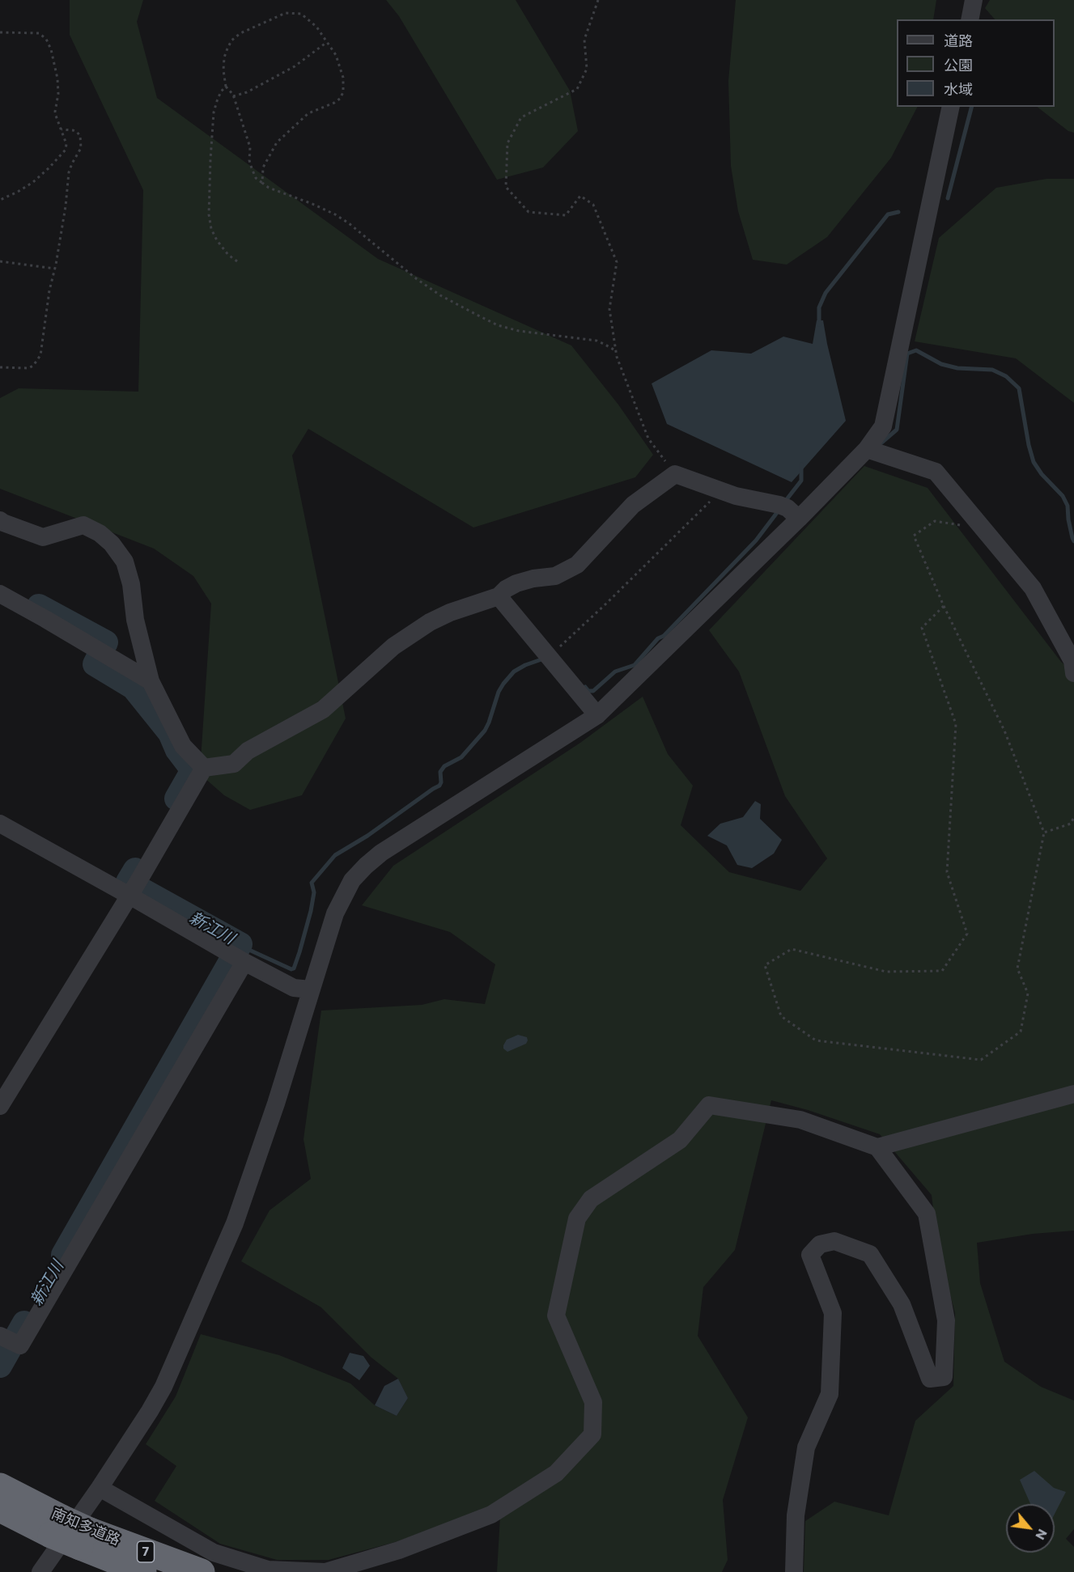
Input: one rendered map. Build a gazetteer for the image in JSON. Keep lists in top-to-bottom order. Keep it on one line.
{"streets":{"highway":["南知多道路","7"]},"water":["新江川"],"legend":["道路","公園","水域"],"north":"bottom right"}
